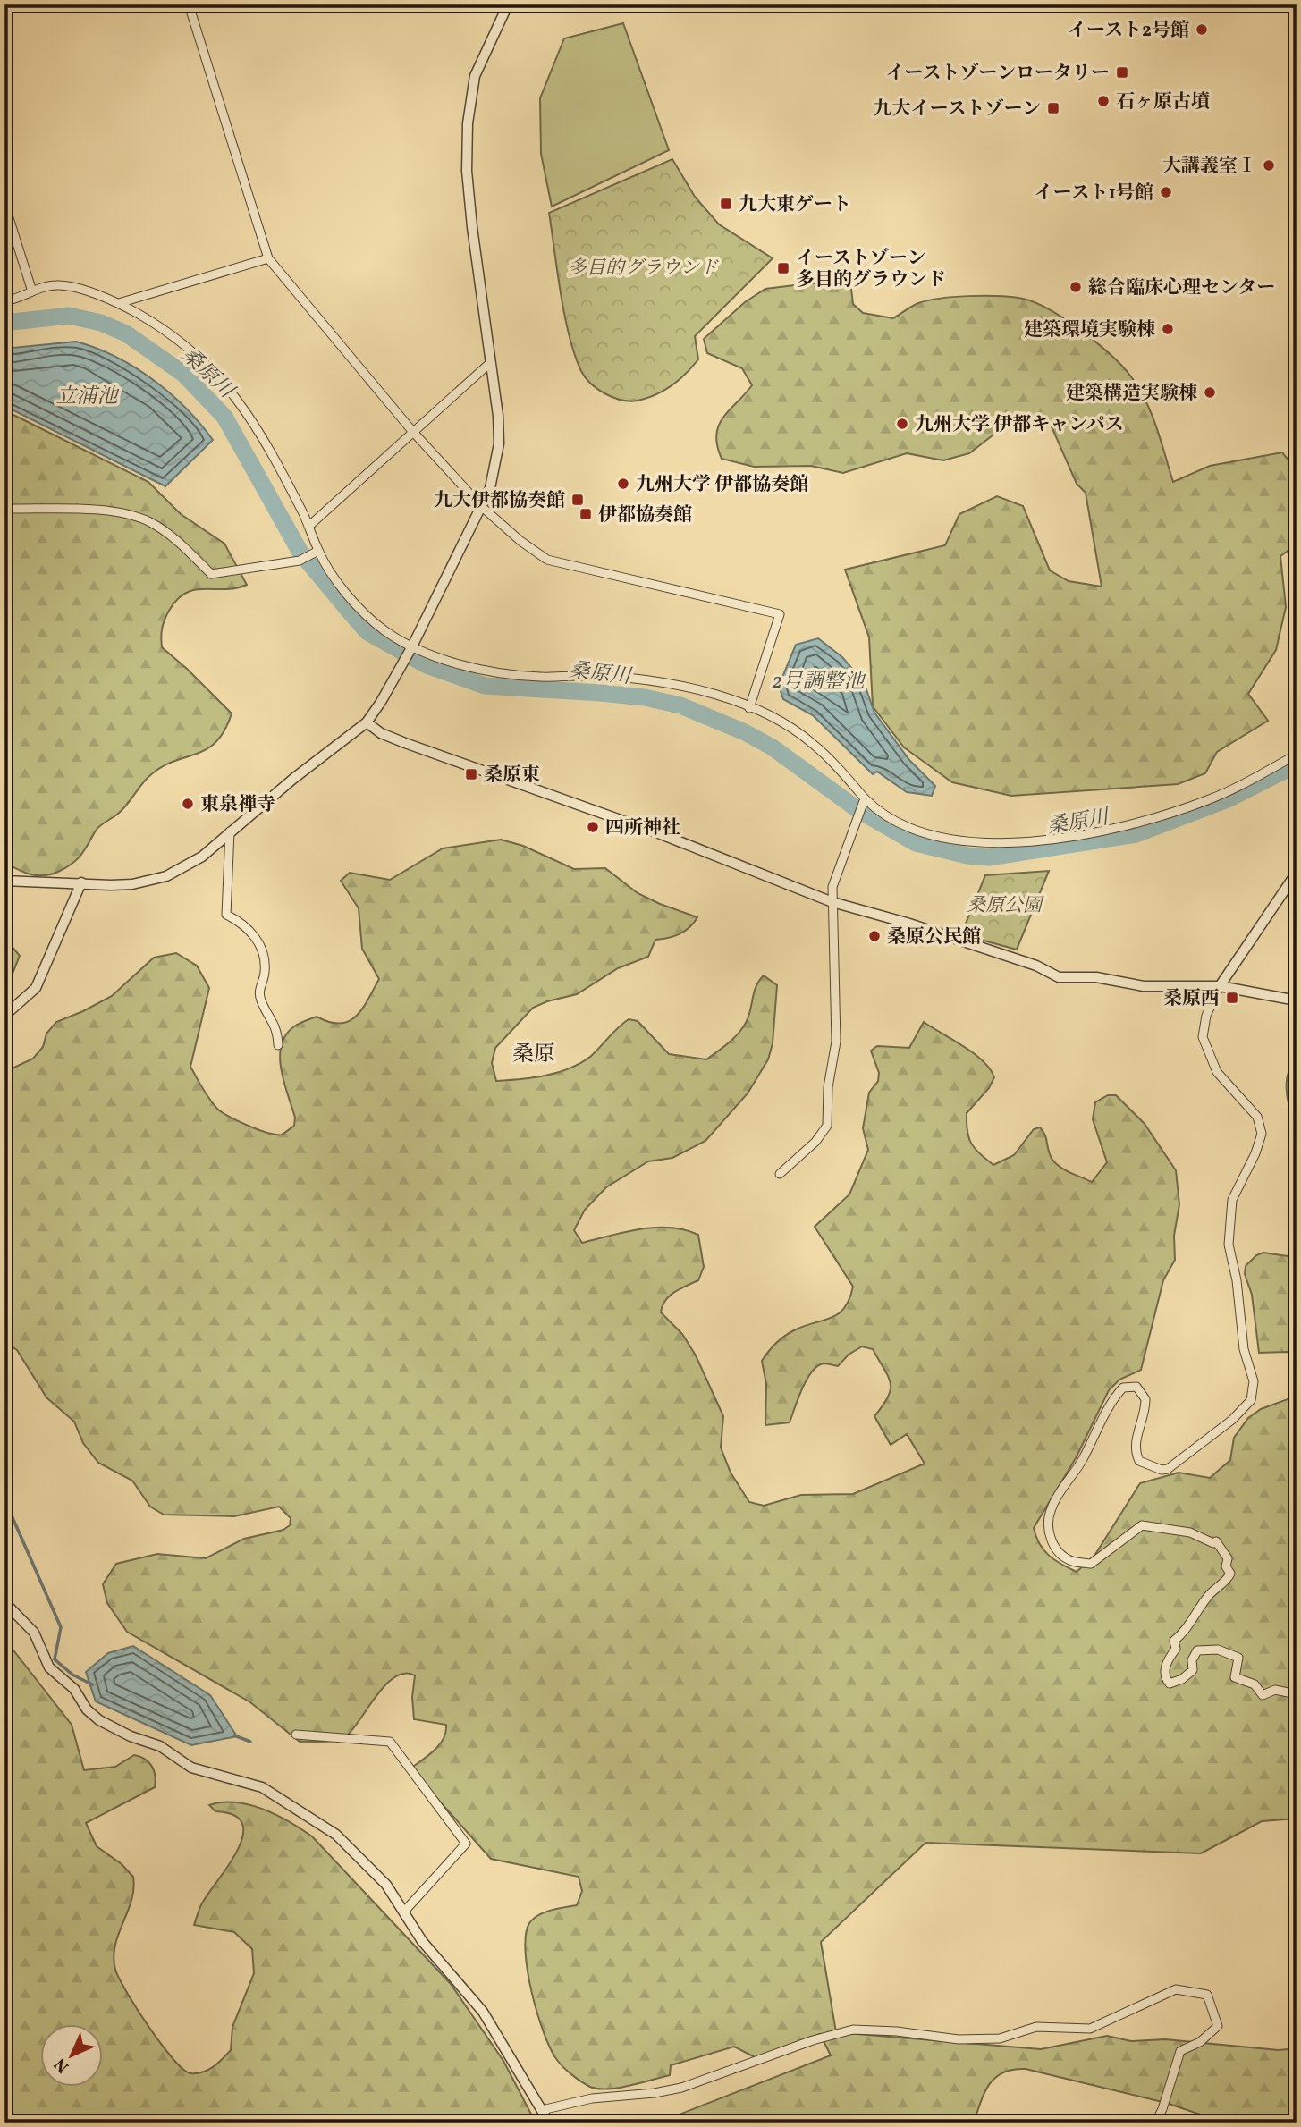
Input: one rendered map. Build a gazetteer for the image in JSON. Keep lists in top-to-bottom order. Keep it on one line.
{"districts":["桑原"],"water":["桑原川","立浦池","2号調整池"],"parks":["多目的グラウンド","桑原公園"],"places":{"other":["イースト2号館","石ヶ原古墳","大講義室Ⅰ","イースト1号館","総合臨床心理センター","建築環境実験棟","建築構造実験棟","九州大学 伊都キャンパス","九州大学 伊都協奏館","東泉禅寺","四所神社","桑原公民館"],"transit":["イーストゾーンロータリー","九大イーストゾーン","九大東ゲート","イーストゾーン 多目的グラウンド","九大伊都協奏館","伊都協奏館","桑原東","桑原西"]},"north":"bottom left"}
